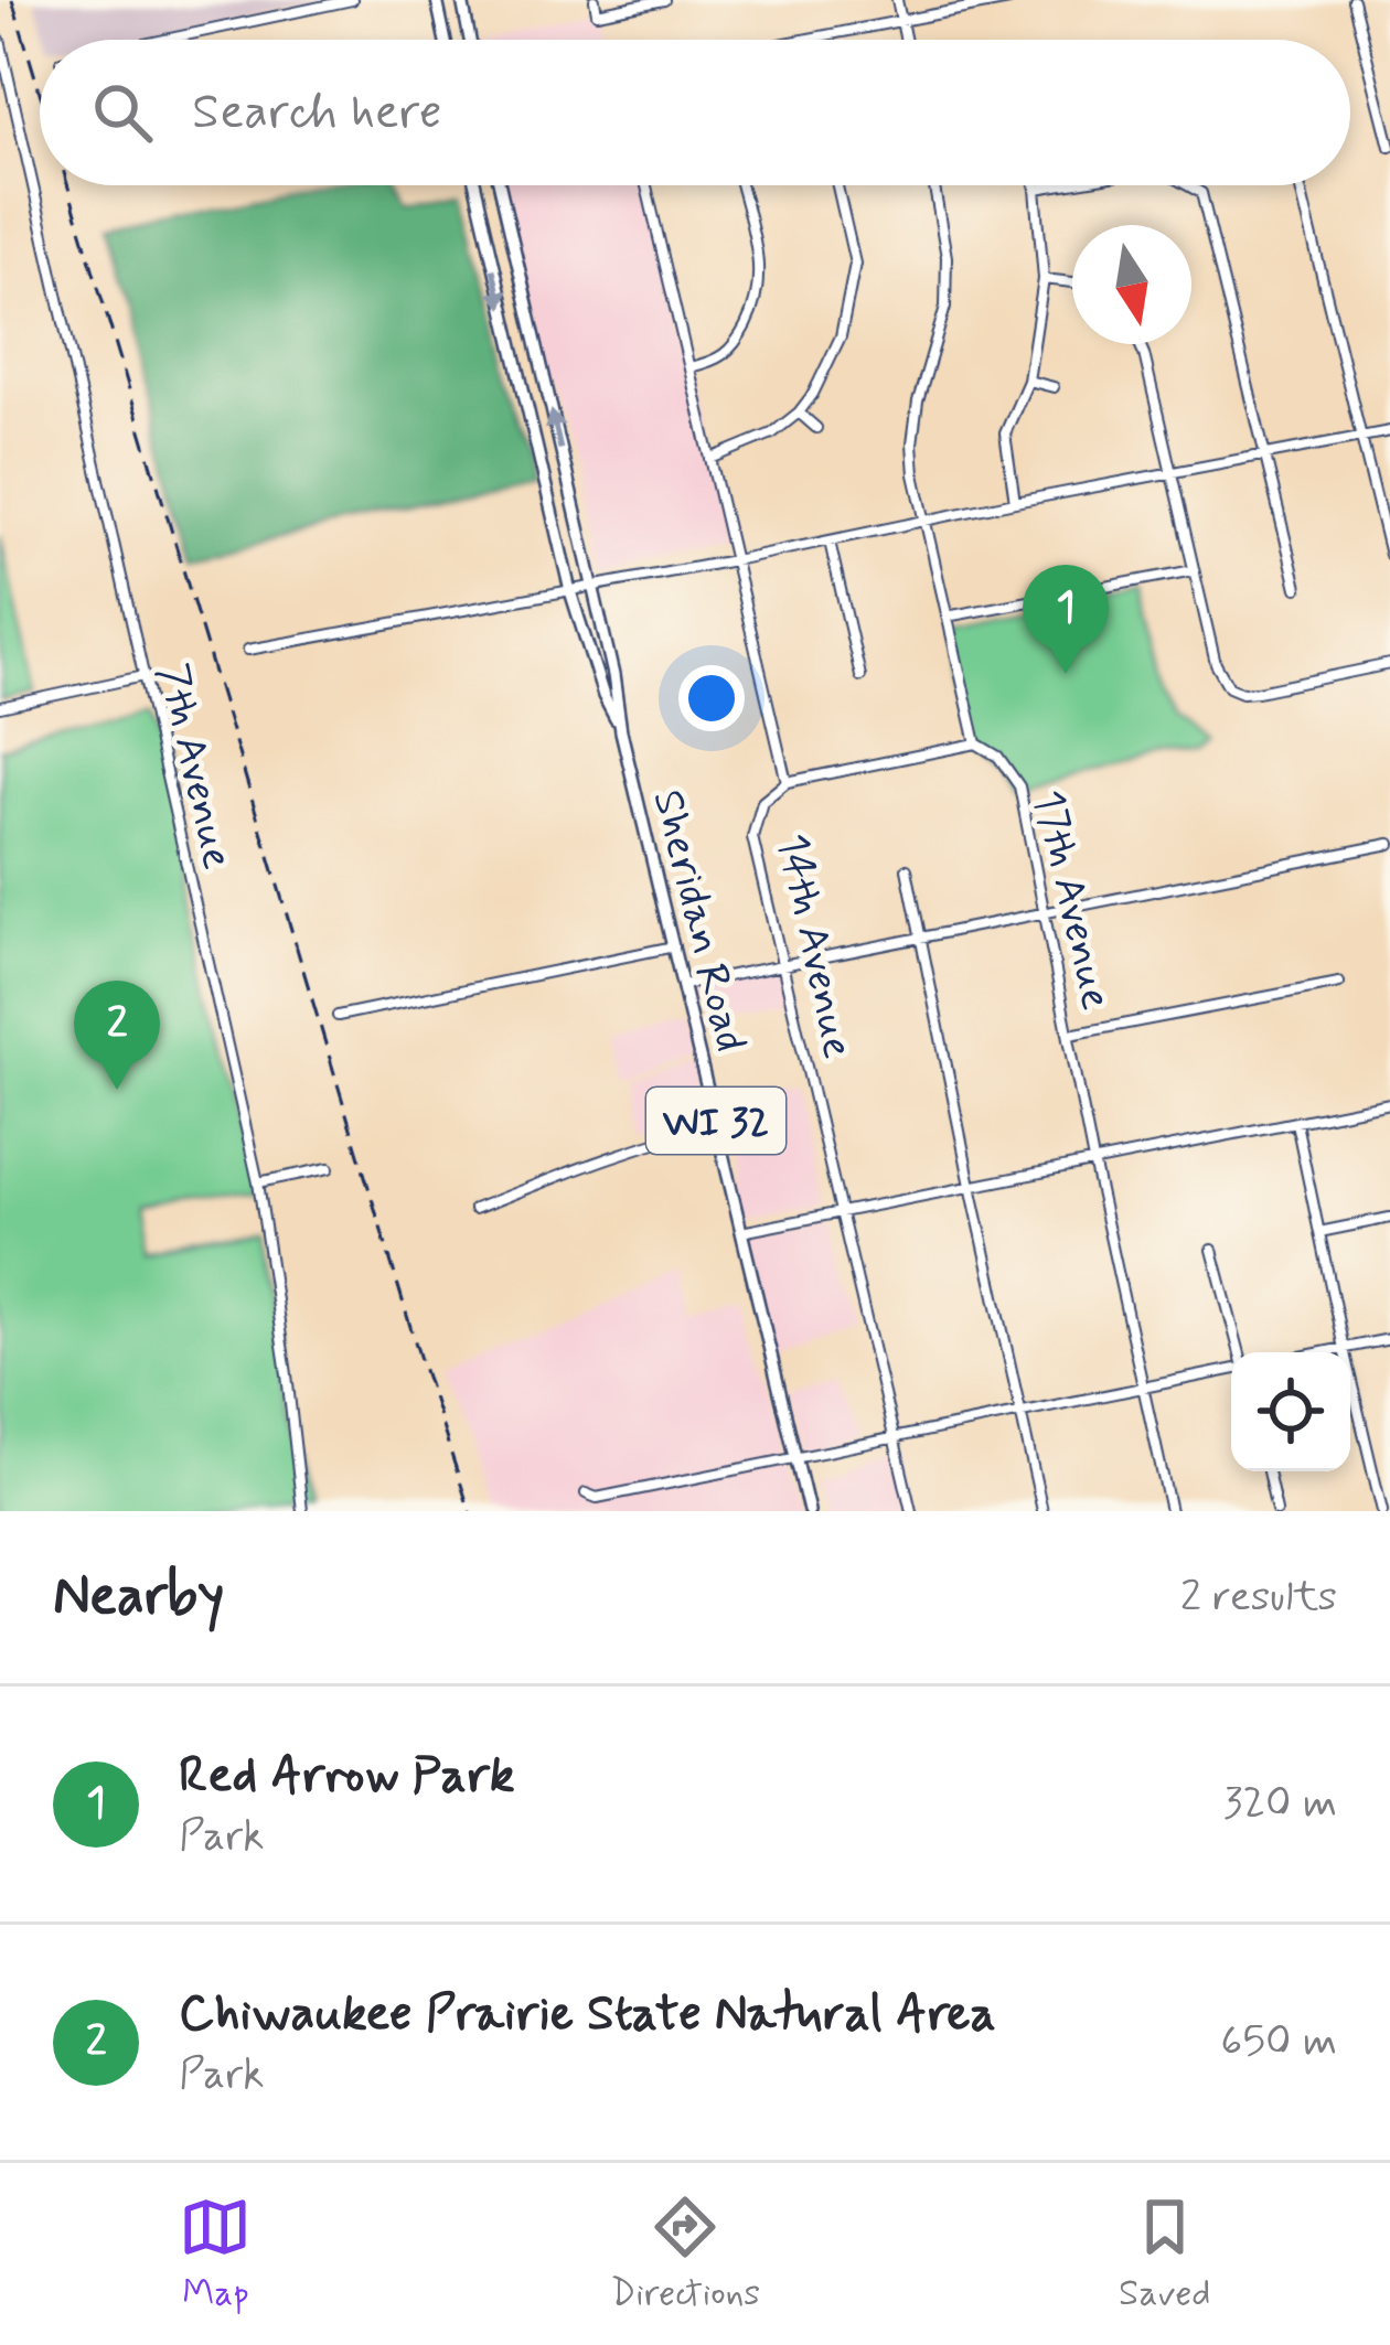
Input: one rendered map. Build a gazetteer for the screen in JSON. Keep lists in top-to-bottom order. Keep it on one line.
{"streets":{"main road":["Sheridan Road","WI 32"],"street":["7th Avenue","17th Avenue","14th Avenue"]},"north":"bottom","page":{"search":"Search here","pins":["1","2"],"heading":["Nearby","2 results"],"list":[{"mark":"1","name":"Red Arrow Park","note":"Park","value":"320 m"},{"mark":"2","name":"Chiwaukee Prairie State Natural Area","note":"Park","value":"650 m"}],"nav":["Map","Directions","Saved"]}}
